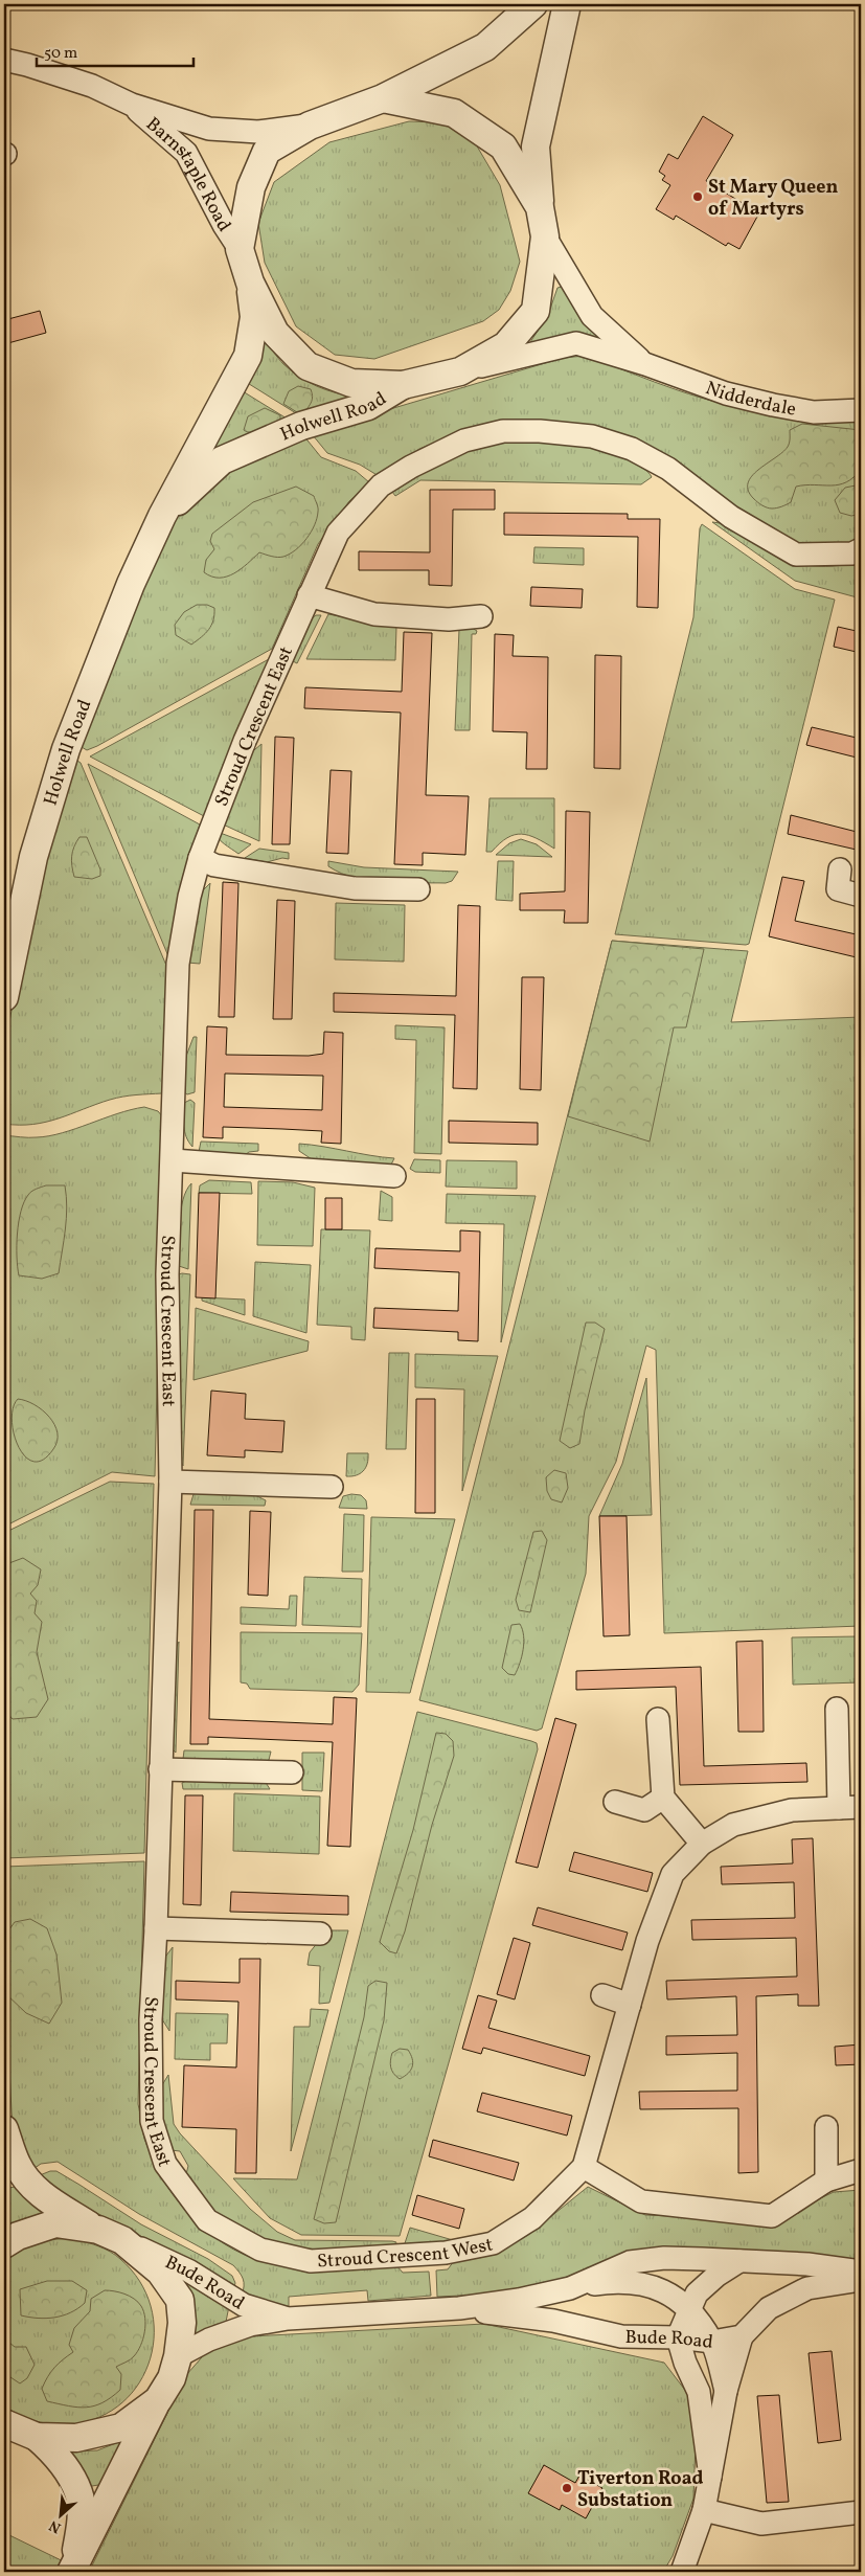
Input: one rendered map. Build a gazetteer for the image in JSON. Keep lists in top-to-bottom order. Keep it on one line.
{"streets":{"street":["Barnstaple Road","Nidderdale","Holwell Road","Stroud Crescent East","Stroud Crescent West","Bude Road"]},"crossings":[["Stroud Crescent East","Stroud Crescent West"]],"places":["St Mary Queen of Martyrs","Tiverton Road Substation"],"scale_bar":"50 m","north":"bottom left"}
